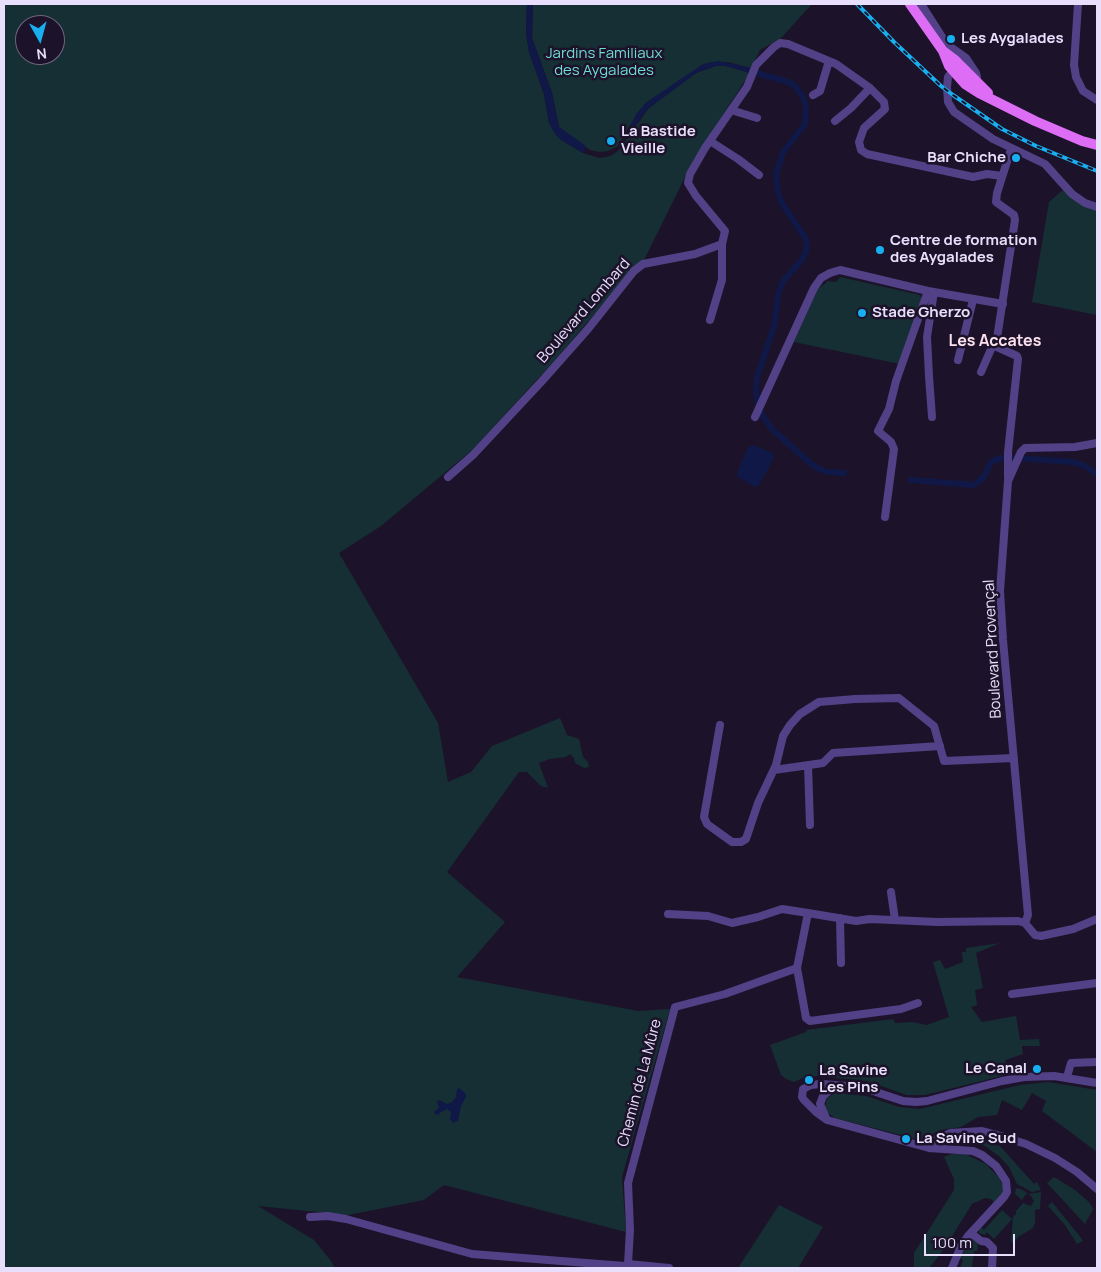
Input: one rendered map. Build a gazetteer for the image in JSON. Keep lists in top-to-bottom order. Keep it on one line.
{"streets":{"street":["Boulevard Lombard","Boulevard Provençal","Chemin de La Mûre"]},"districts":["Les Accates"],"parks":["Jardins Familiaux des Aygalades"],"places":["Les Aygalades","La Bastide Vieille","Bar Chiche","Centre de formation des Aygalades","Stade Gherzo","Le Canal","La Savine Les Pins","La Savine Sud"],"scale_bar":"100 m","north":"bottom"}
